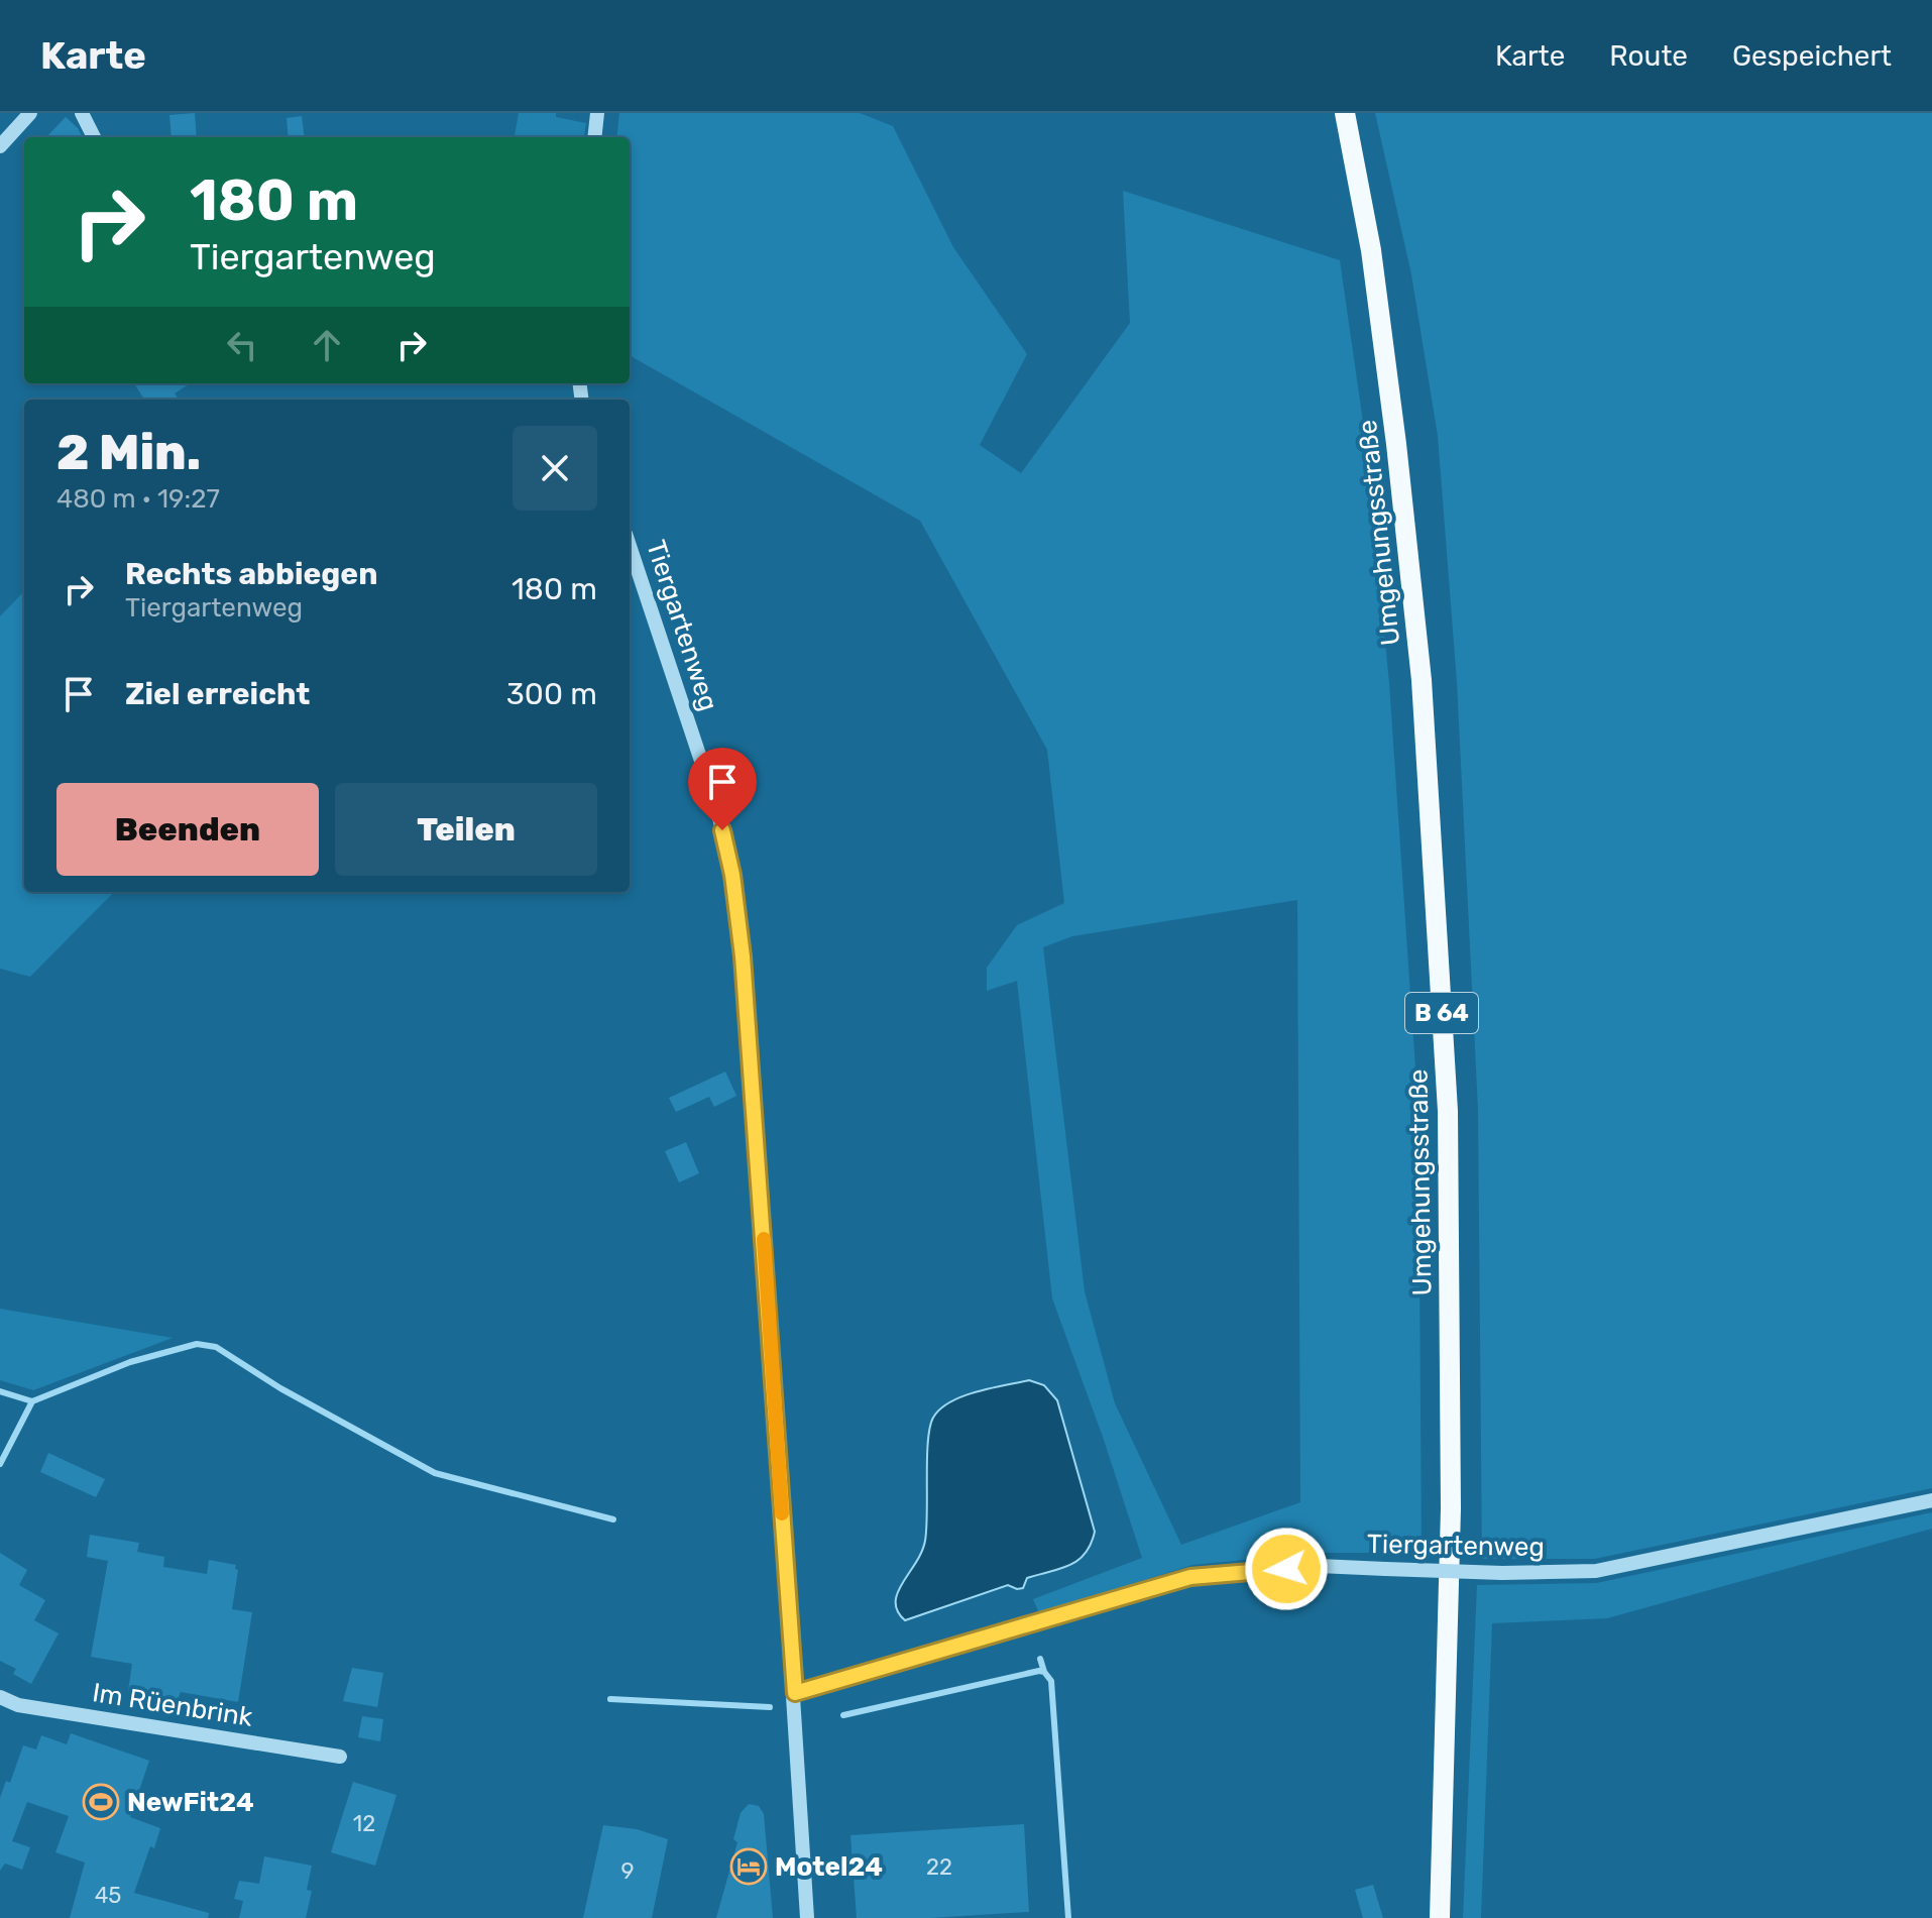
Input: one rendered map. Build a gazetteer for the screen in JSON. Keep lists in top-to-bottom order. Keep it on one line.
{"streets":{"main road":["Umgehungsstraße","B 64"],"street":["Tiergartenweg","Im Rüenbrink"]},"places":{"sports":["NewFit24"],"hotel":["Motel24"]},"house_numbers":["12","22","9","45"],"page":{"header":"Karte","nav":["Karte","Route","Gespeichert"],"turn":["180 m","Tiergartenweg"],"heading":["2 Min.","480 m · 19:27"],"list":[{"name":"Rechts abbiegen","note":"Tiergartenweg","value":"180 m"},{"name":"Ziel erreicht","value":"300 m"}],"buttons":["Beenden","Teilen"]}}
